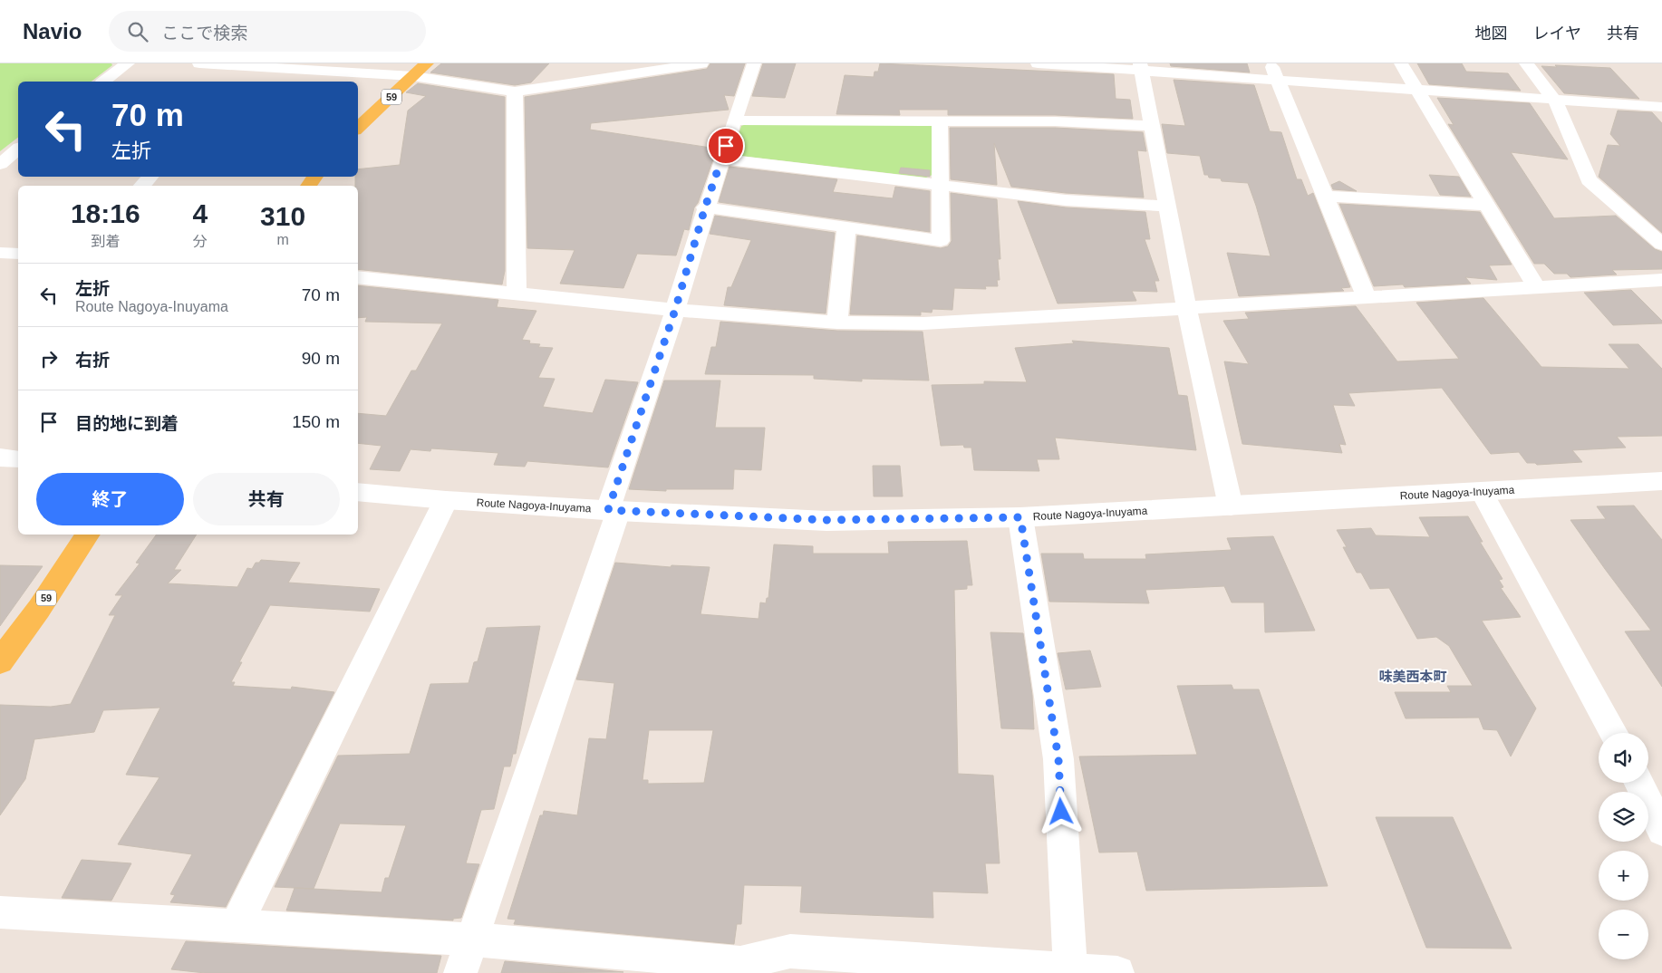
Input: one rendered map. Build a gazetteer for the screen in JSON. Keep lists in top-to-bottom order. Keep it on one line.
{"streets":{"main road":["59"],"street":["Route Nagoya-Inuyama"]},"districts":["味美西本町"],"page":{"header":"Navio","search":"ここで検索","nav":["地図","レイヤ","共有"],"turn":["70 m","左折"],"eta":["18:16","到着","4","分","310","m"],"list":[{"name":"左折","note":"Route Nagoya-Inuyama","value":"70 m"},{"name":"右折","value":"90 m"},{"name":"目的地に到着","value":"150 m"}],"buttons":["終了","共有"],"map_buttons":["+","−"]}}
